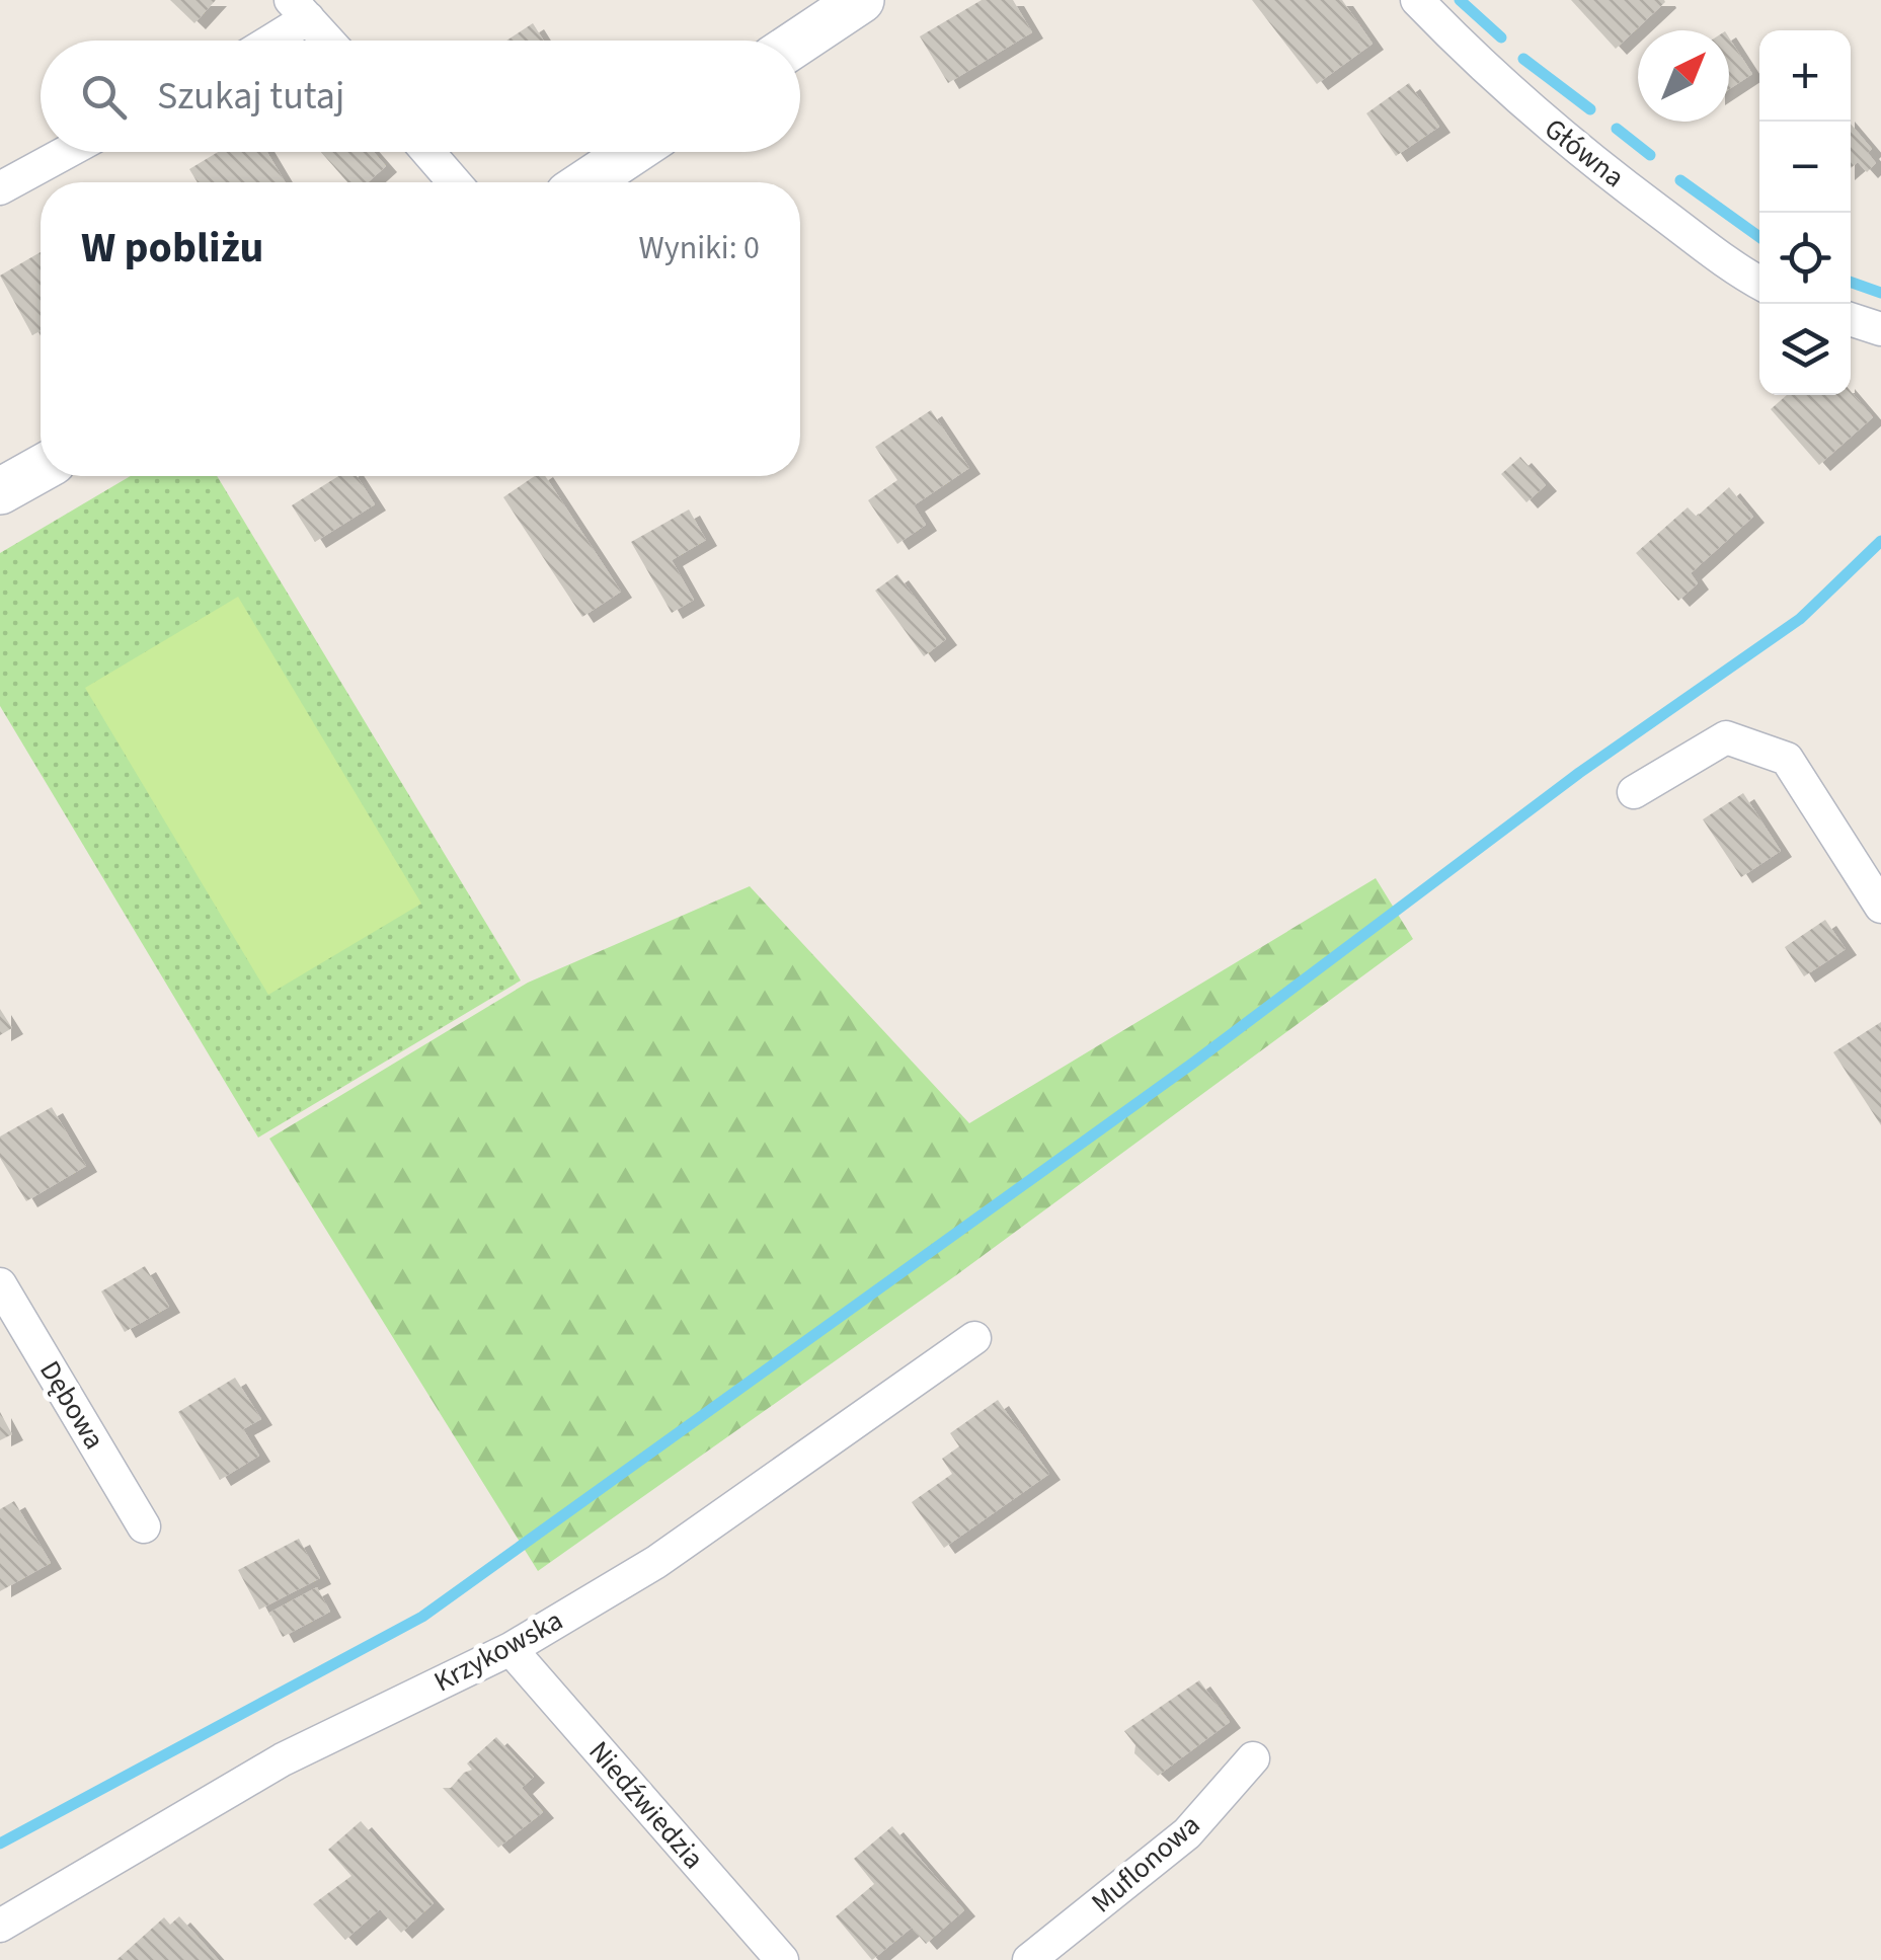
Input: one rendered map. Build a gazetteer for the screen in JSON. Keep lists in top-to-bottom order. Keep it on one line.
{"streets":{"street":["Główna","Dębowa","Krzykowska","Niedźwiedzia","Muflonowa"]},"crossings":[["Krzykowska","Niedźwiedzia"]],"north":"top right","page":{"map_buttons":["+","−"],"search":"Szukaj tutaj","heading":["W pobliżu","Wyniki: 0"]}}
